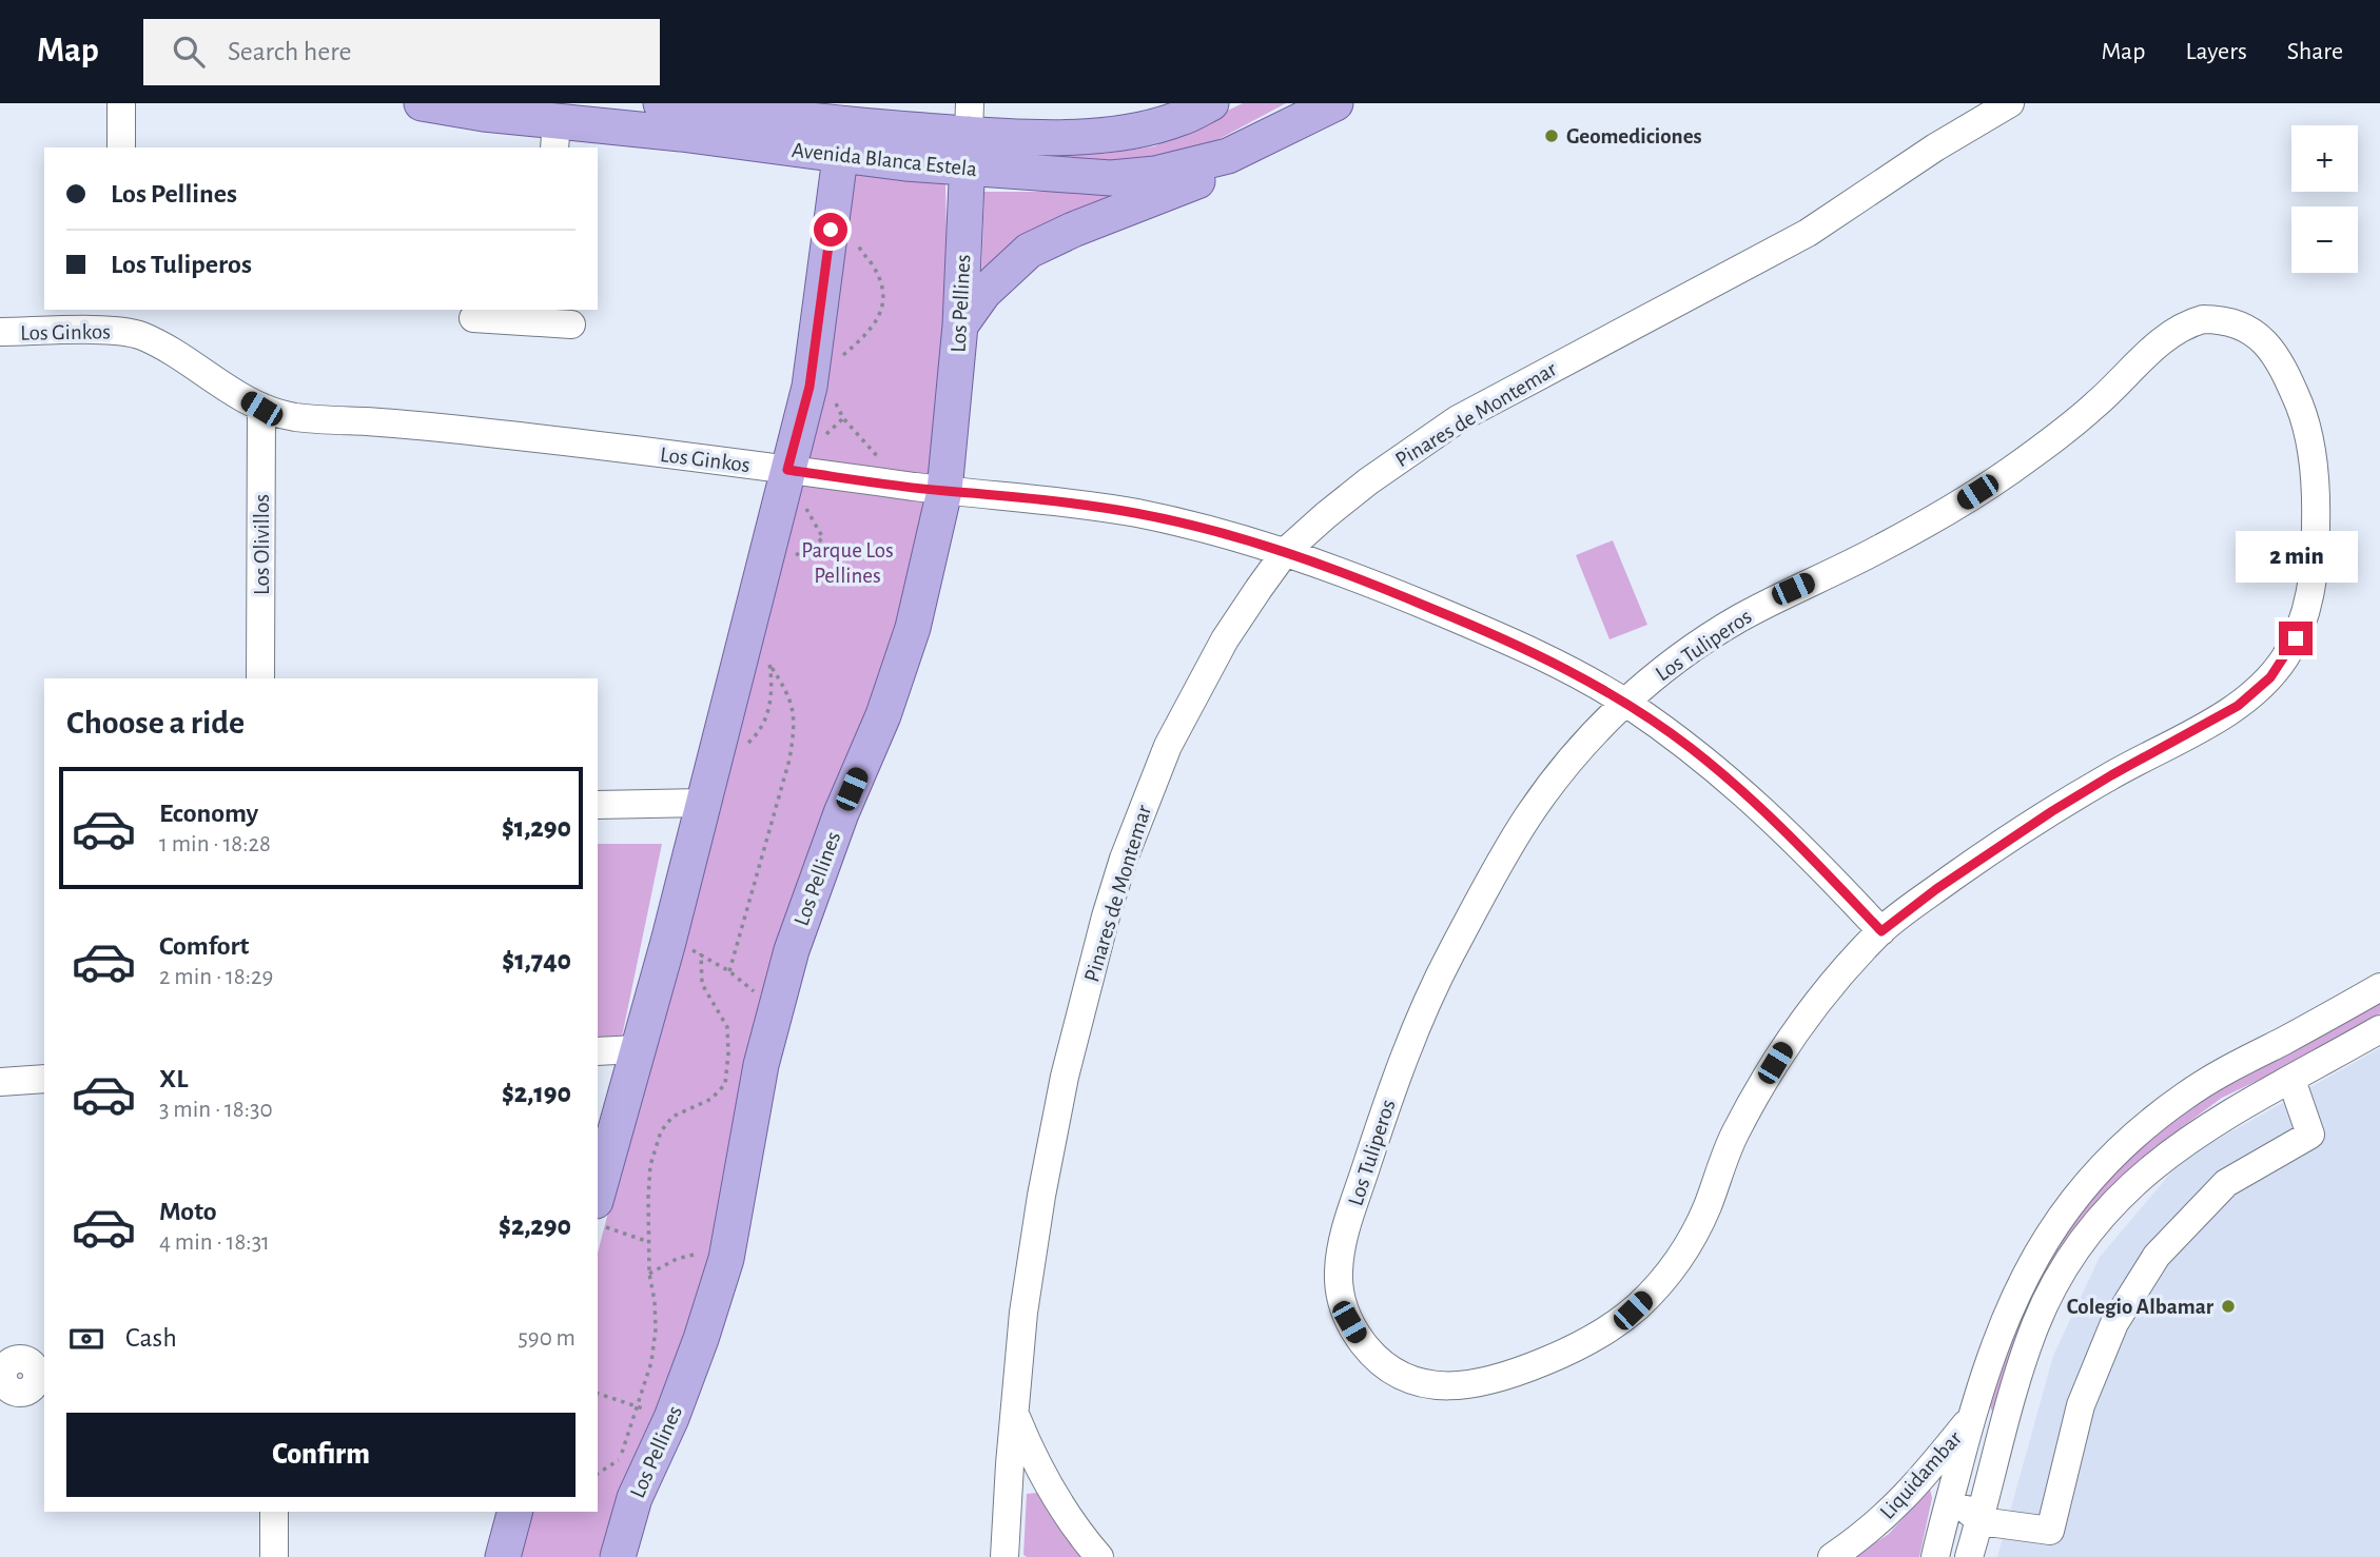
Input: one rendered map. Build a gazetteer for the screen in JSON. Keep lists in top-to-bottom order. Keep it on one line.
{"streets":{"main road":["Avenida Blanca Estela","Los Pellines"],"street":["Los Ginkos","Pinares de Montemar","Los Olivillos","Los Tuliperos","Liquidambar"]},"crossings":[["Avenida Blanca Estela","Los Pellines"],["Los Pellines","Los Ginkos"],["Los Ginkos","Pinares de Montemar"],["Los Ginkos","Los Olivillos"],["Los Ginkos","Los Tuliperos"]],"parks":["Parque Los Pellines"],"places":["Geomediciones","Colegio Albamar"],"page":{"header":"Map","search":"Search here","nav":["Map","Layers","Share"],"map_buttons":["+","−"],"banner":["Los Pellines","Los Tuliperos"],"bubble":"2 min","heading":"Choose a ride","list":[{"name":"Economy","note":"1 min · 18:28","value":"$1,290"},{"name":"Comfort","note":"2 min · 18:29","value":"$1,740"},{"name":"XL","note":"3 min · 18:30","value":"$2,190"},{"name":"Moto","note":"4 min · 18:31","value":"$2,290"}],"pay":["Cash","590 m"],"buttons":"Confirm"}}
